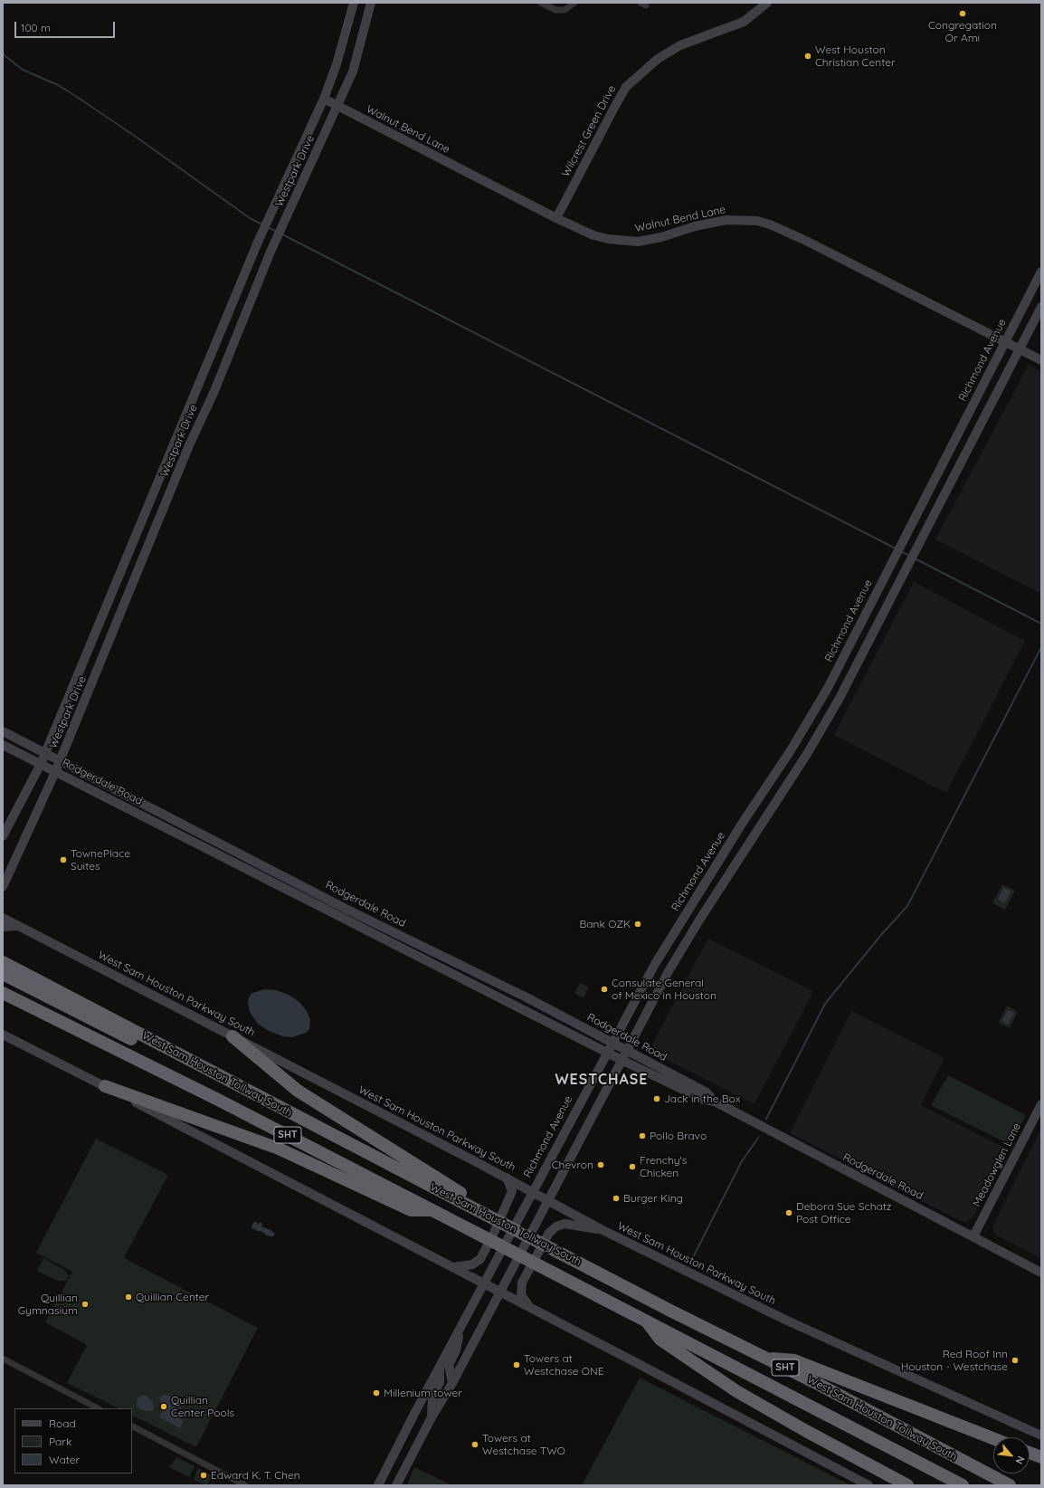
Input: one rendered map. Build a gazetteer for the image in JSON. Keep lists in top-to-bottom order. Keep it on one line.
{"streets":{"highway":["West Sam Houston Tollway South","SHT"],"main road":["Walnut Bend Lane","Wilcrest Green Drive","Westpark Drive","Richmond Avenue","Rodgerdale Road","West Sam Houston Parkway South","Meadowglen Lane"]},"crossings":[["Walnut Bend Lane","Wilcrest Green Drive"],["Walnut Bend Lane","Westpark Drive"],["Walnut Bend Lane","Richmond Avenue"],["Westpark Drive","Rodgerdale Road"],["Richmond Avenue","Rodgerdale Road"],["Richmond Avenue","West Sam Houston Parkway South"],["Rodgerdale Road","Meadowglen Lane"]],"districts":["WESTCHASE"],"places":["Congregation Or Ami","West Houston Christian Center","TownePlace Suites","Bank OZK","Consulate General of Mexico in Houston","Jack in the Box","Pollo Bravo","Chevron","Frenchy's Chicken","Burger King","Debora Sue Schatz Post Office","Quillian Center","Quillian Gymnasium","Red Roof Inn Houston - Westchase","Towers at Westchase ONE","Millenium tower","Quillian Center Pools","Towers at Westchase TWO","Edward K. T. Chen"],"legend":["Road","Park","Water"],"scale_bar":"100 m","north":"bottom right"}
